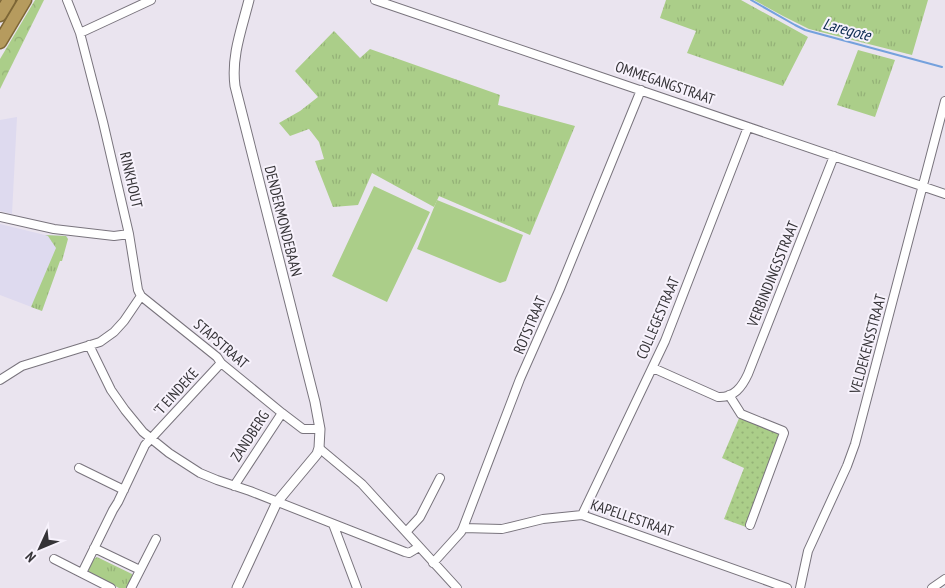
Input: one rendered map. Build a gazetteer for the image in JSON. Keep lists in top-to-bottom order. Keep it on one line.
{"streets":{"street":["OMMEGANGSTRAAT","RINKHOUT","DENDERMONDEBAAN","VERBINDINGSSTRAAT","COLLEGESTRAAT","ROTSTRAAT","STAPSTRAAT","VELDEKENSSTRAAT","'T EINDEKE","ZANDBERG","KAPELLESTRAAT"]},"crossings":[["OMMEGANGSTRAAT","VERBINDINGSSTRAAT"],["OMMEGANGSTRAAT","COLLEGESTRAAT"],["OMMEGANGSTRAAT","ROTSTRAAT"],["OMMEGANGSTRAAT","VELDEKENSSTRAAT"],["RINKHOUT","STAPSTRAAT"],["DENDERMONDEBAAN","ZANDBERG"],["COLLEGESTRAAT","KAPELLESTRAAT"],["ROTSTRAAT","KAPELLESTRAAT"],["STAPSTRAAT","'T EINDEKE"],["STAPSTRAAT","ZANDBERG"]],"water":["Laregote"],"north":"bottom left"}
